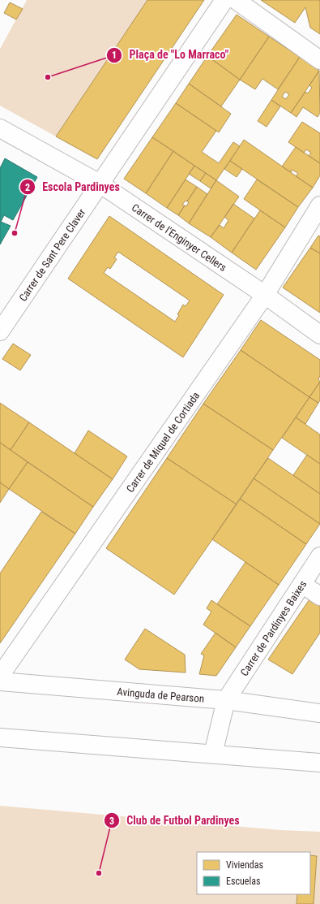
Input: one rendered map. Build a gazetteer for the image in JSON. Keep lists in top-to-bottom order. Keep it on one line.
{"streets":{"street":["Carrer de l'Enginyer Cellers","Carrer de Sant Pere Claver","Carrer de Miquel de Cortiada","Carrer de Pardinyes Baixes","Avinguda de Pearson"]},"crossings":[["Carrer de l'Enginyer Cellers","Carrer de Sant Pere Claver"],["Carrer de l'Enginyer Cellers","Carrer de Miquel de Cortiada"],["Carrer de Pardinyes Baixes","Avinguda de Pearson"]],"places":["Plaça de \"Lo Marraco\"","Escola Pardinyes","Club de Futbol Pardinyes"],"legend":["Viviendas","Escuelas"]}
